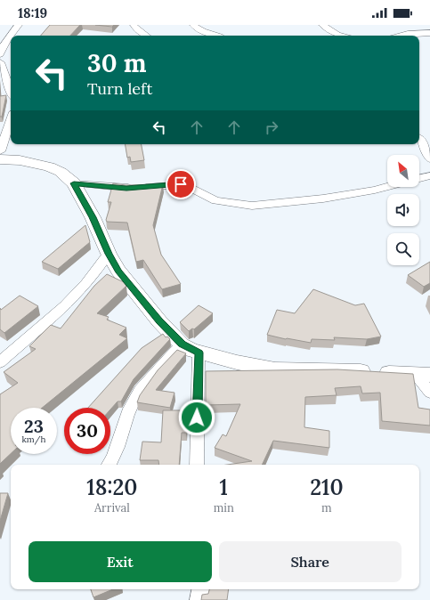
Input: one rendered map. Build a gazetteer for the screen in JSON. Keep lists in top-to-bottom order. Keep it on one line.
{"north":"top left","page":{"status":"18:19","turn":["30 m","Turn left"],"speed":"23 km/h","limit":"30","eta":["18:20","Arrival","1","min","210","m"],"buttons":["Exit","Share"]}}
